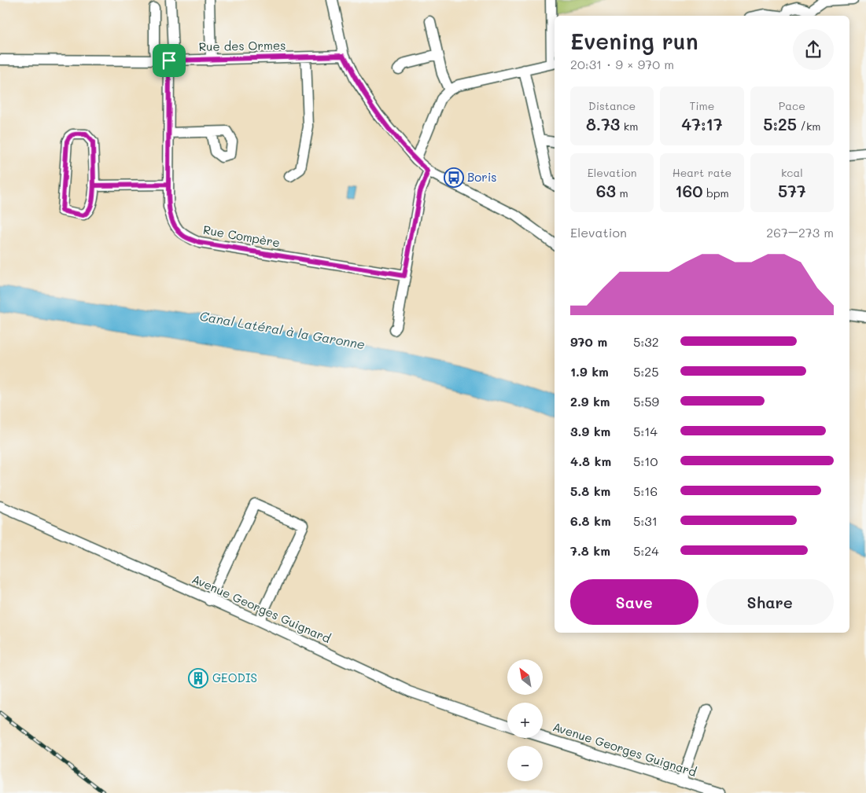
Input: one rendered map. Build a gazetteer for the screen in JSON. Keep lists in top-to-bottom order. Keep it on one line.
{"streets":{"street":["Rue des Ormes","Rue Compère","Avenue Georges Guignard"]},"crossings":[["Rue des Ormes","Rue Compère"]],"water":["Canal Latéral à la Garonne"],"places":{"bus stop":["Boris"],"building":["GEODIS"]},"north":"top left","page":{"heading":["Evening run","20:31 · 9 × 970 m"],"stats":[["Distance","8.73 km"],["Time","47:17"],["Pace","5:25 /km"],["Elevation","63 m"],["Heart rate","160 bpm"],["kcal","577"]],"chart":["Elevation","267–273 m"],"list":[{"name":"970 m","note":"5:32"},{"name":"1.9 km","note":"5:25"},{"name":"2.9 km","note":"5:59"},{"name":"3.9 km","note":"5:14"},{"name":"4.8 km","note":"5:10"},{"name":"5.8 km","note":"5:16"},{"name":"6.8 km","note":"5:31"},{"name":"7.8 km","note":"5:24"}],"buttons":["Save","Share"],"map_buttons":["+","−"]}}
